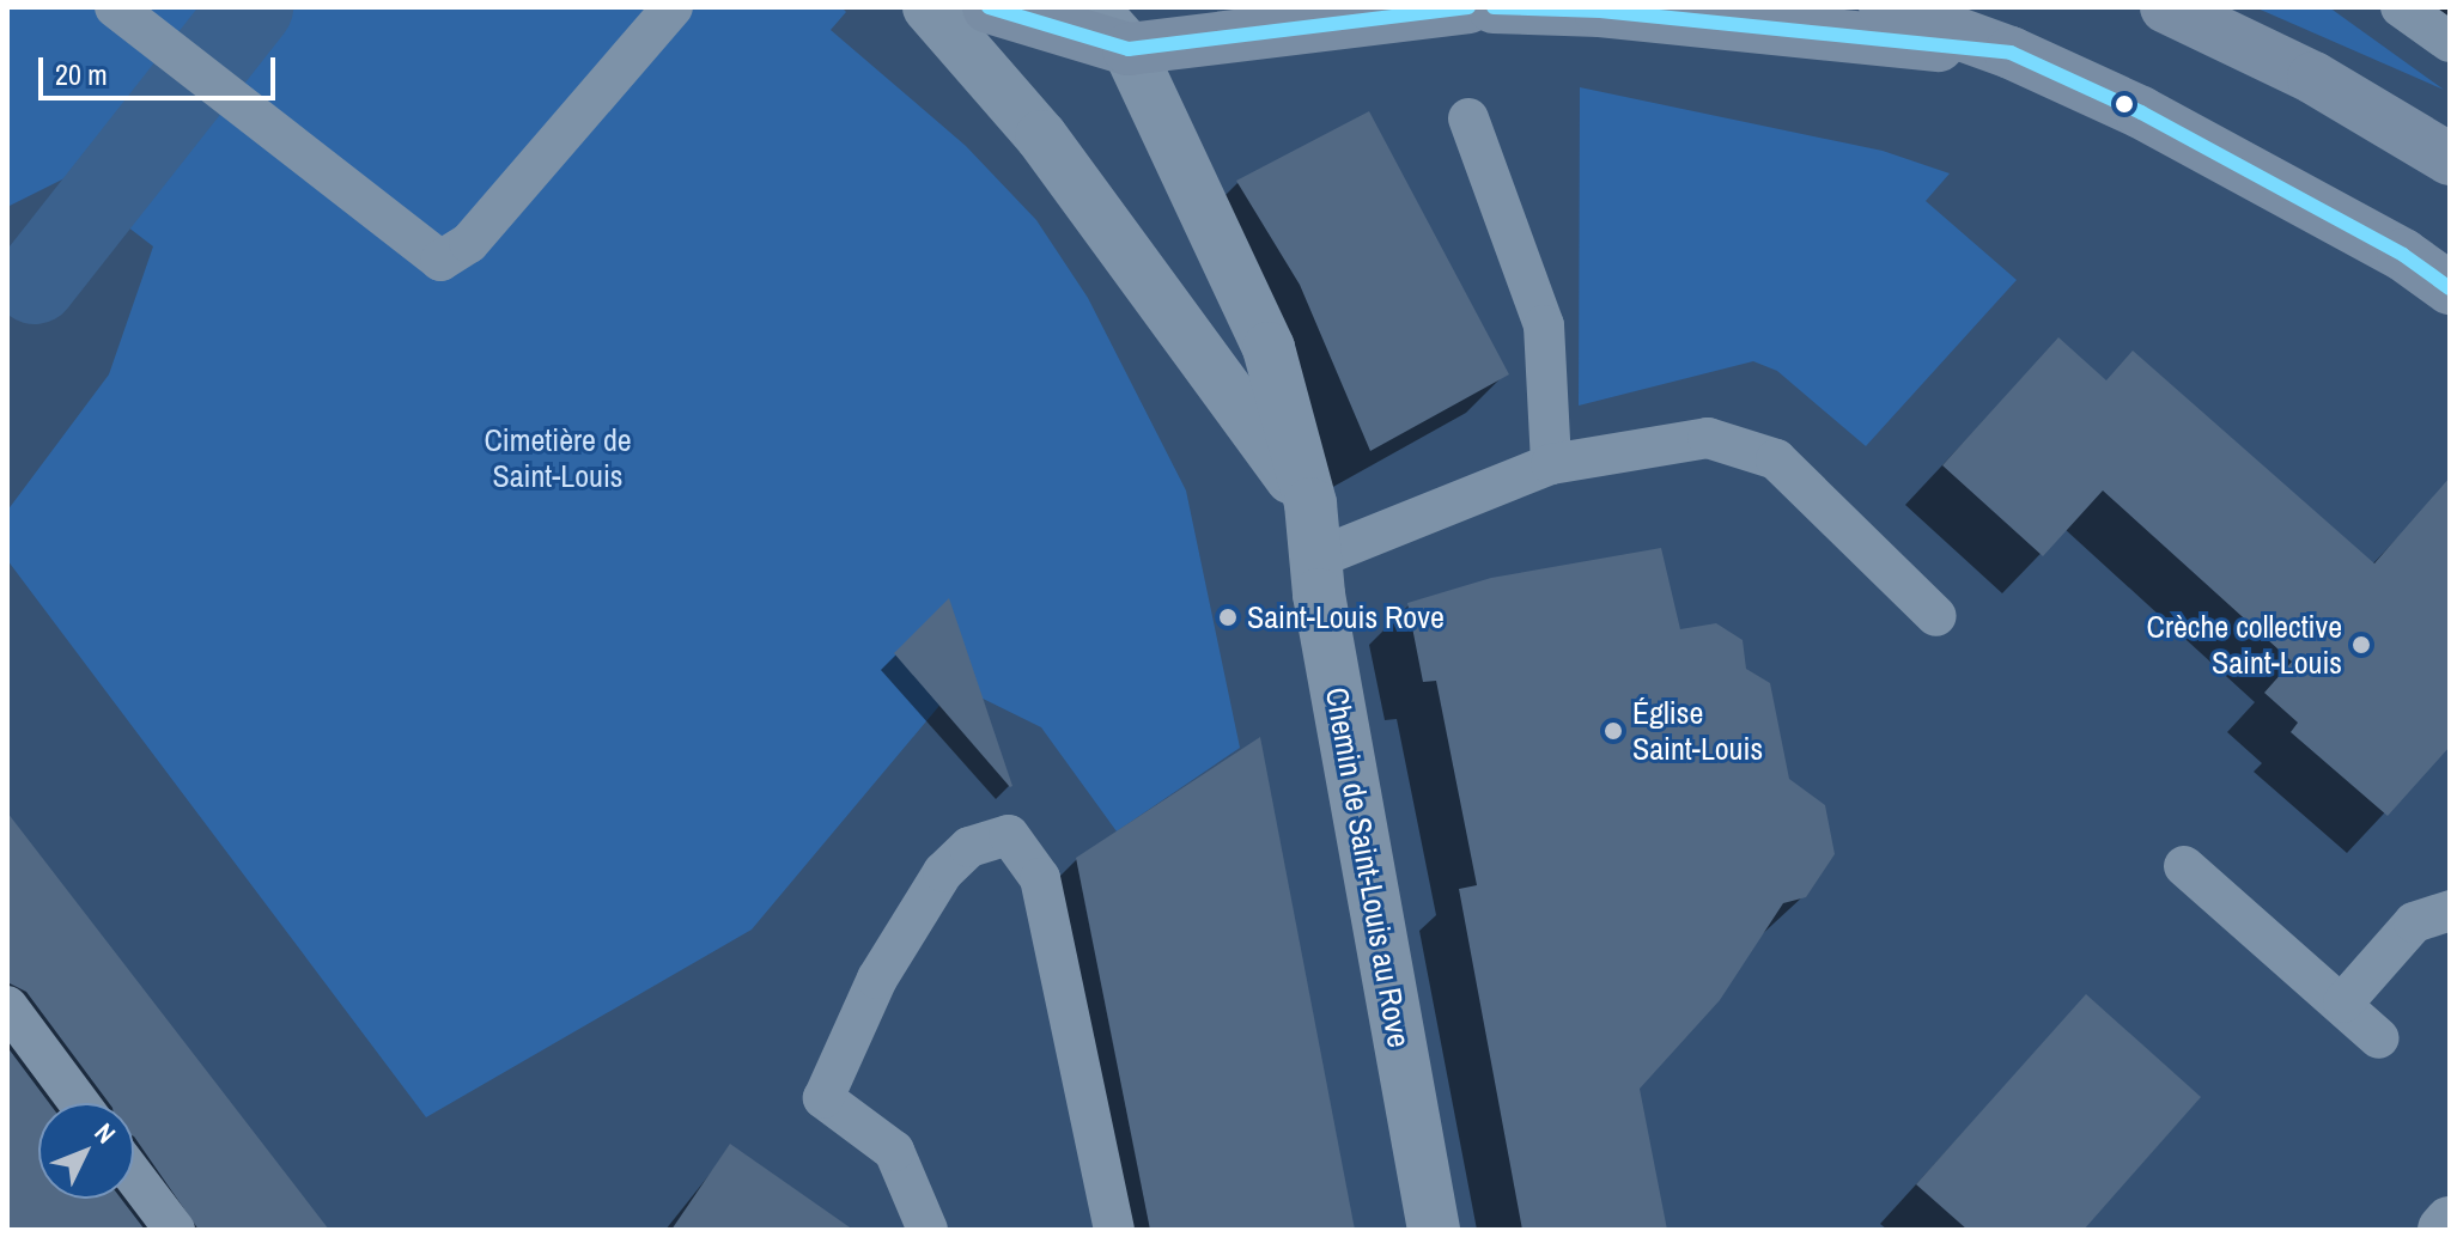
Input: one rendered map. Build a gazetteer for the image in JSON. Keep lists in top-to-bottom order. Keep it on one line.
{"streets":{"street":["Chemin de Saint-Louis au Rove"]},"parks":["Cimetière de Saint-Louis"],"places":["Saint-Louis Rove","Crèche collective Saint-Louis","Église Saint-Louis"],"scale_bar":"20 m","north":"top right"}
